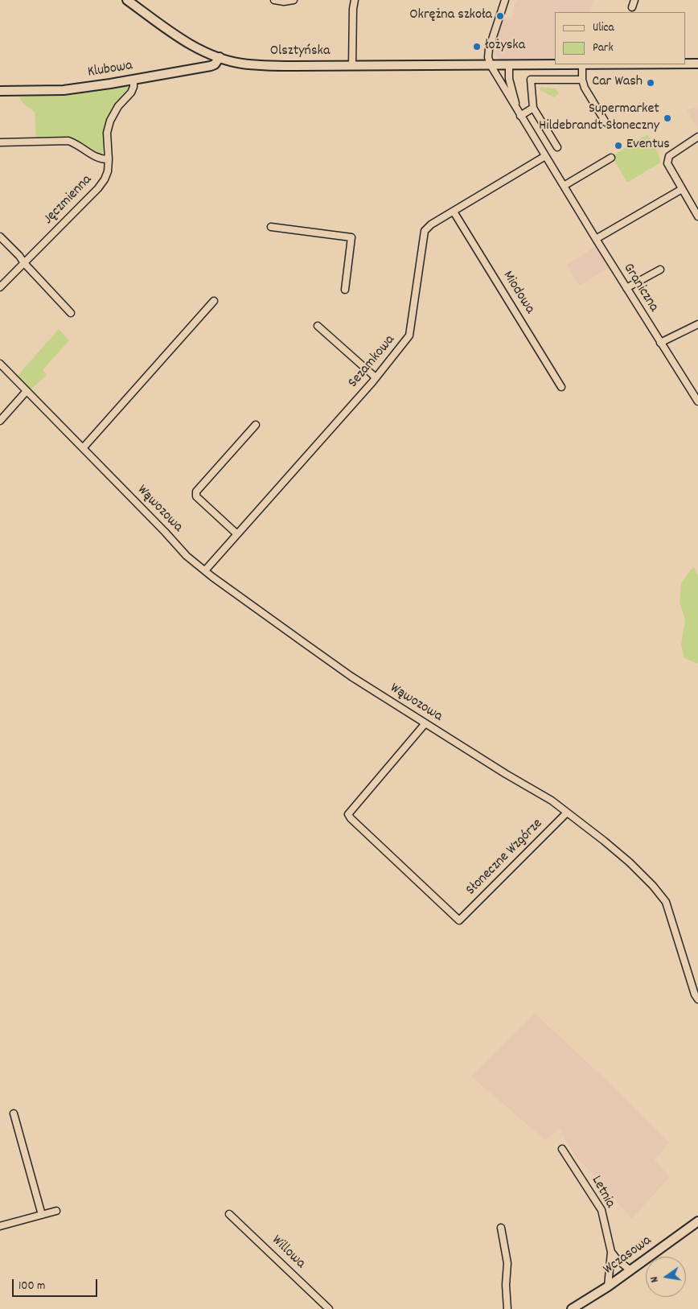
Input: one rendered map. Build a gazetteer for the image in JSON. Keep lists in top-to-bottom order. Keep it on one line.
{"streets":{"street":["Olsztyńska","Klubowa","Jęczmienna","Graniczna","Miodowa","Sezamkowa","Wąwozowa","Słoneczne Wzgórze","Letnia","Willowa","Wczasowa"]},"crossings":[["Olsztyńska","Klubowa"],["Olsztyńska","Graniczna"],["Klubowa","Jęczmienna"],["Graniczna","Sezamkowa"],["Miodowa","Sezamkowa"],["Sezamkowa","Wąwozowa"],["Wąwozowa","Słoneczne Wzgórze"],["Letnia","Wczasowa"]],"places":["Okrężna szkoła","łożyska","Car Wash","Supermarket Hildebrandt Słoneczny","Eventus"],"legend":["Ulica","Park"],"scale_bar":"100 m","north":"left"}
